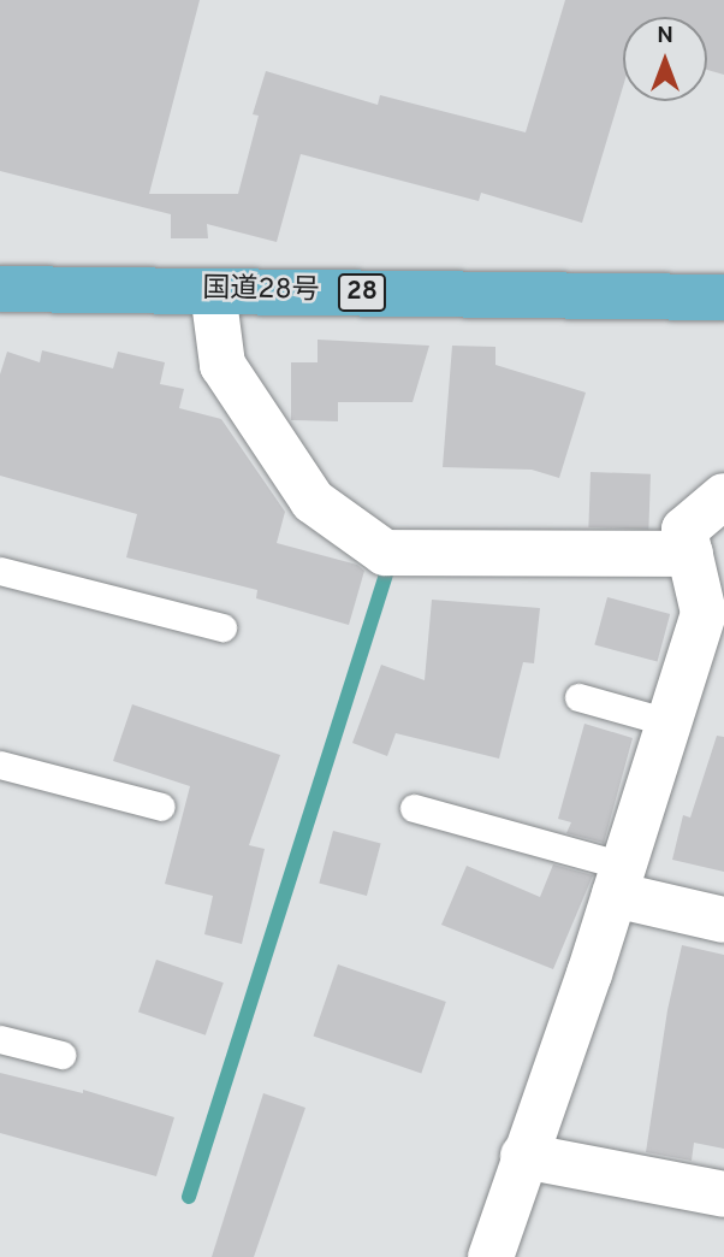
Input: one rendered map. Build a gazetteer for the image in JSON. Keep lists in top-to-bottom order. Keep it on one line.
{"streets":{"highway":["国道28号","28"]},"north":"top"}
